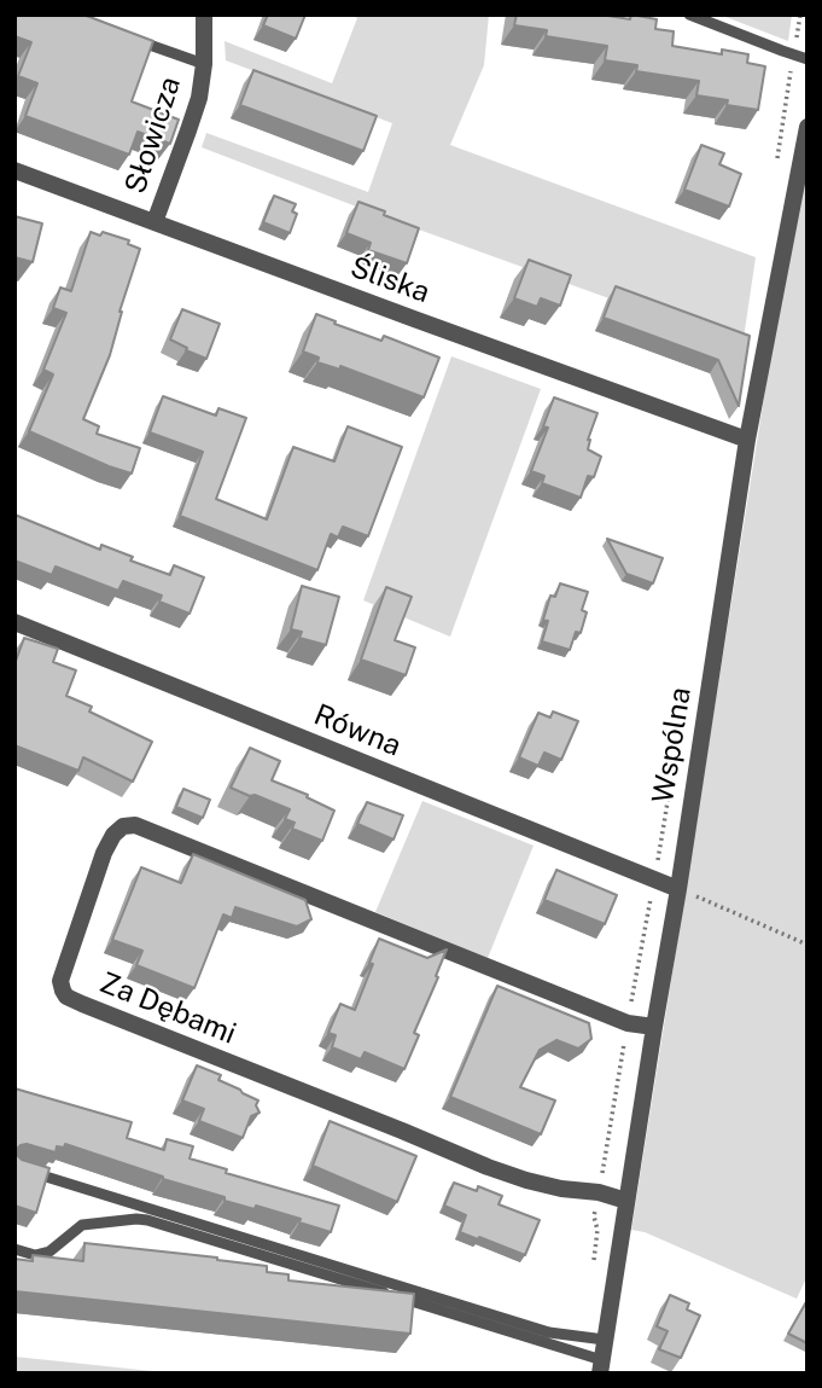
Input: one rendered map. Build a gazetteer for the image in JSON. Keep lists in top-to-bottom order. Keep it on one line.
{"streets":{"street":["Słowicza","Śliska","Równa","Wspólna","Za Dębami"]},"crossings":[["Słowicza","Śliska"],["Śliska","Wspólna"],["Równa","Wspólna"],["Wspólna","Za Dębami"]]}
